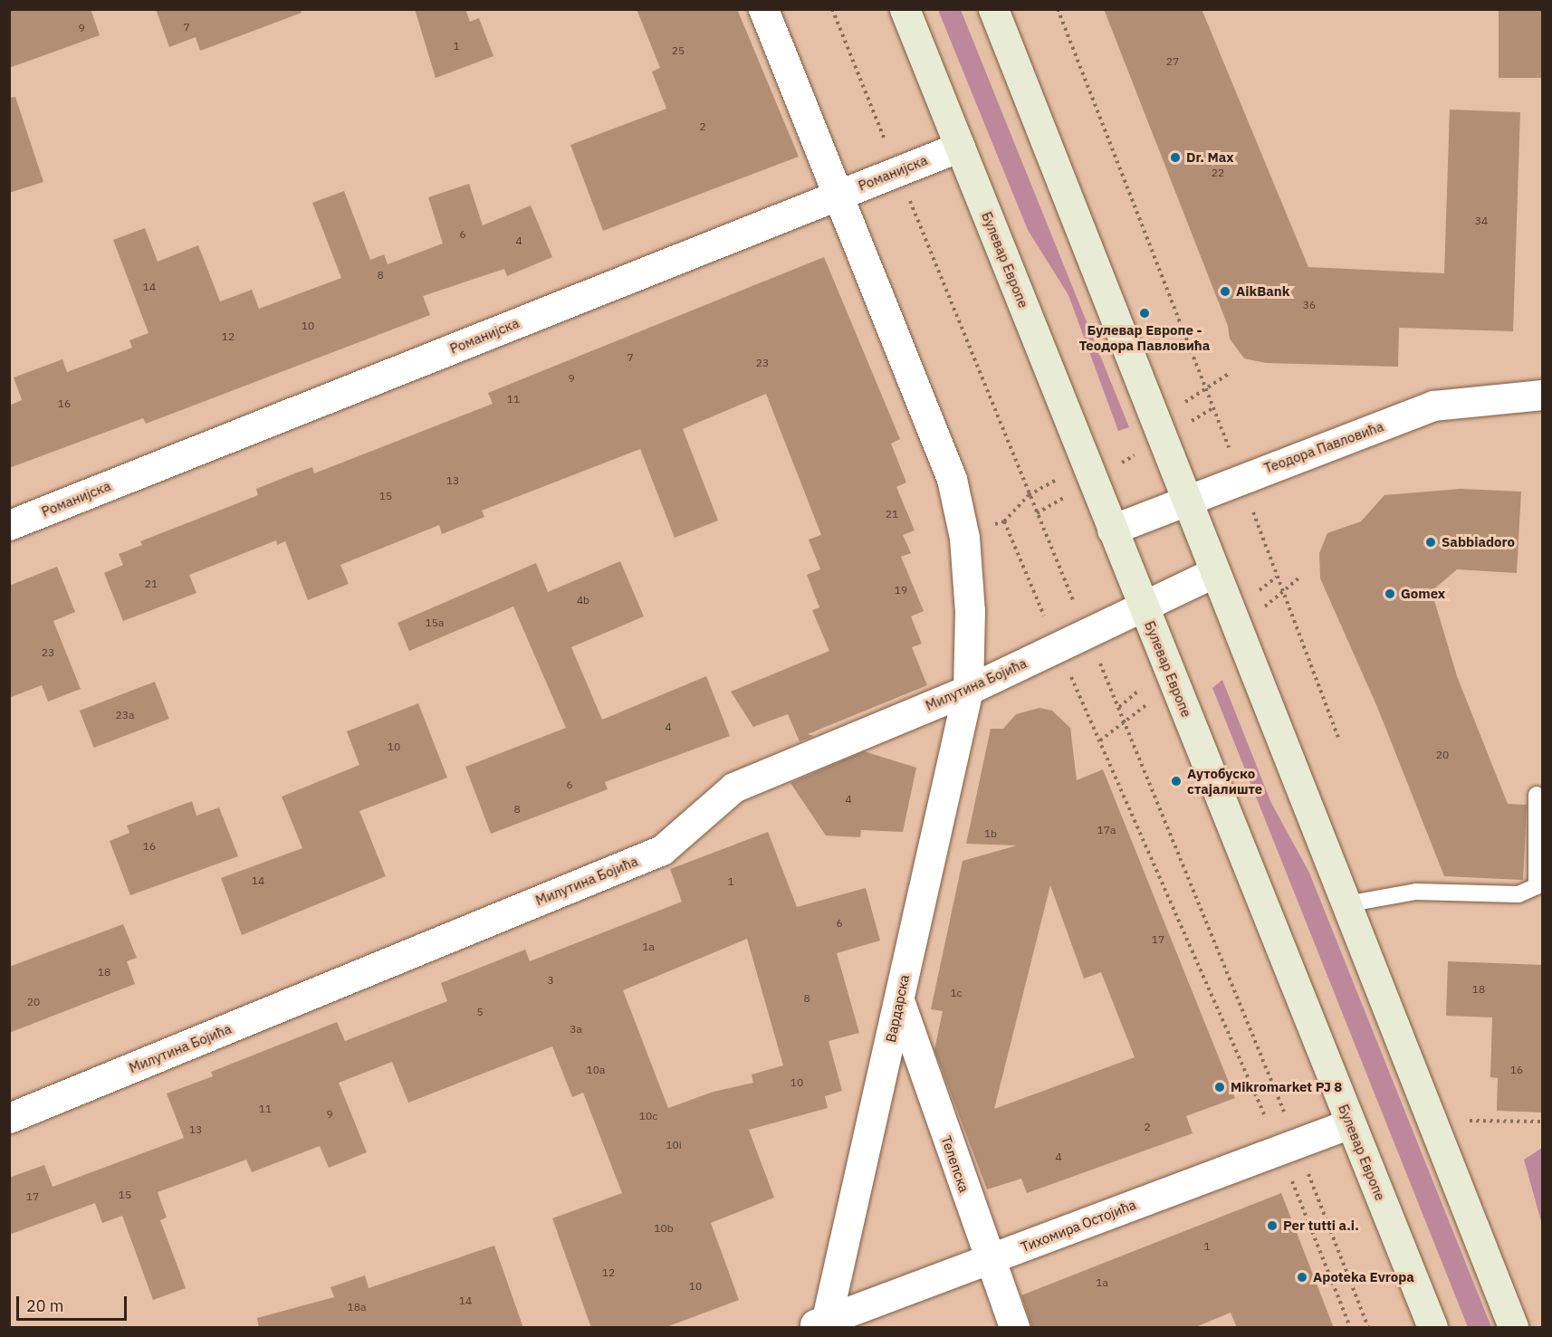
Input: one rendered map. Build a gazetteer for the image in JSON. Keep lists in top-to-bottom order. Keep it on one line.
{"streets":{"main road":["Булевар Европе"],"street":["Романијска","Теодора Павловића","Милутина Бојића","Вардарска","Телепска","Тихомира Остојића"]},"crossings":[["Романијска","Булевар Европе"],["Булевар Европе","Теодора Павловића"],["Булевар Европе","Милутина Бојића"],["Булевар Европе","Тихомира Остојића"],["Милутина Бојића","Вардарска"],["Вардарска","Телепска"],["Вардарска","Тихомира Остојића"],["Телепска","Тихомира Остојића"]],"places":["Dr. Max","AikBank","Булевар Европе - Теодора Павловића","Sabbiadoro","Gomex","Аутобуско стајалиште","Mikromarket PJ 8","Per tutti a.i.","Apoteka Evropa"],"house_numbers":["7","9","1","25","27","2","22","34","6","4","8","14","36","10","12","7","23","9","11","16","13","15","21","21","19","4b","15a","23","23a","4","10","20","6","4","8","17a","1b","16","14","1","6","17","1a","18","3","18","1c","8","20","5","3a","10a","16","10","11","9","10c","2","13","10i","4","15","17","10b","1","12","1a","10","14","18a"],"scale_bar":"20 m"}
